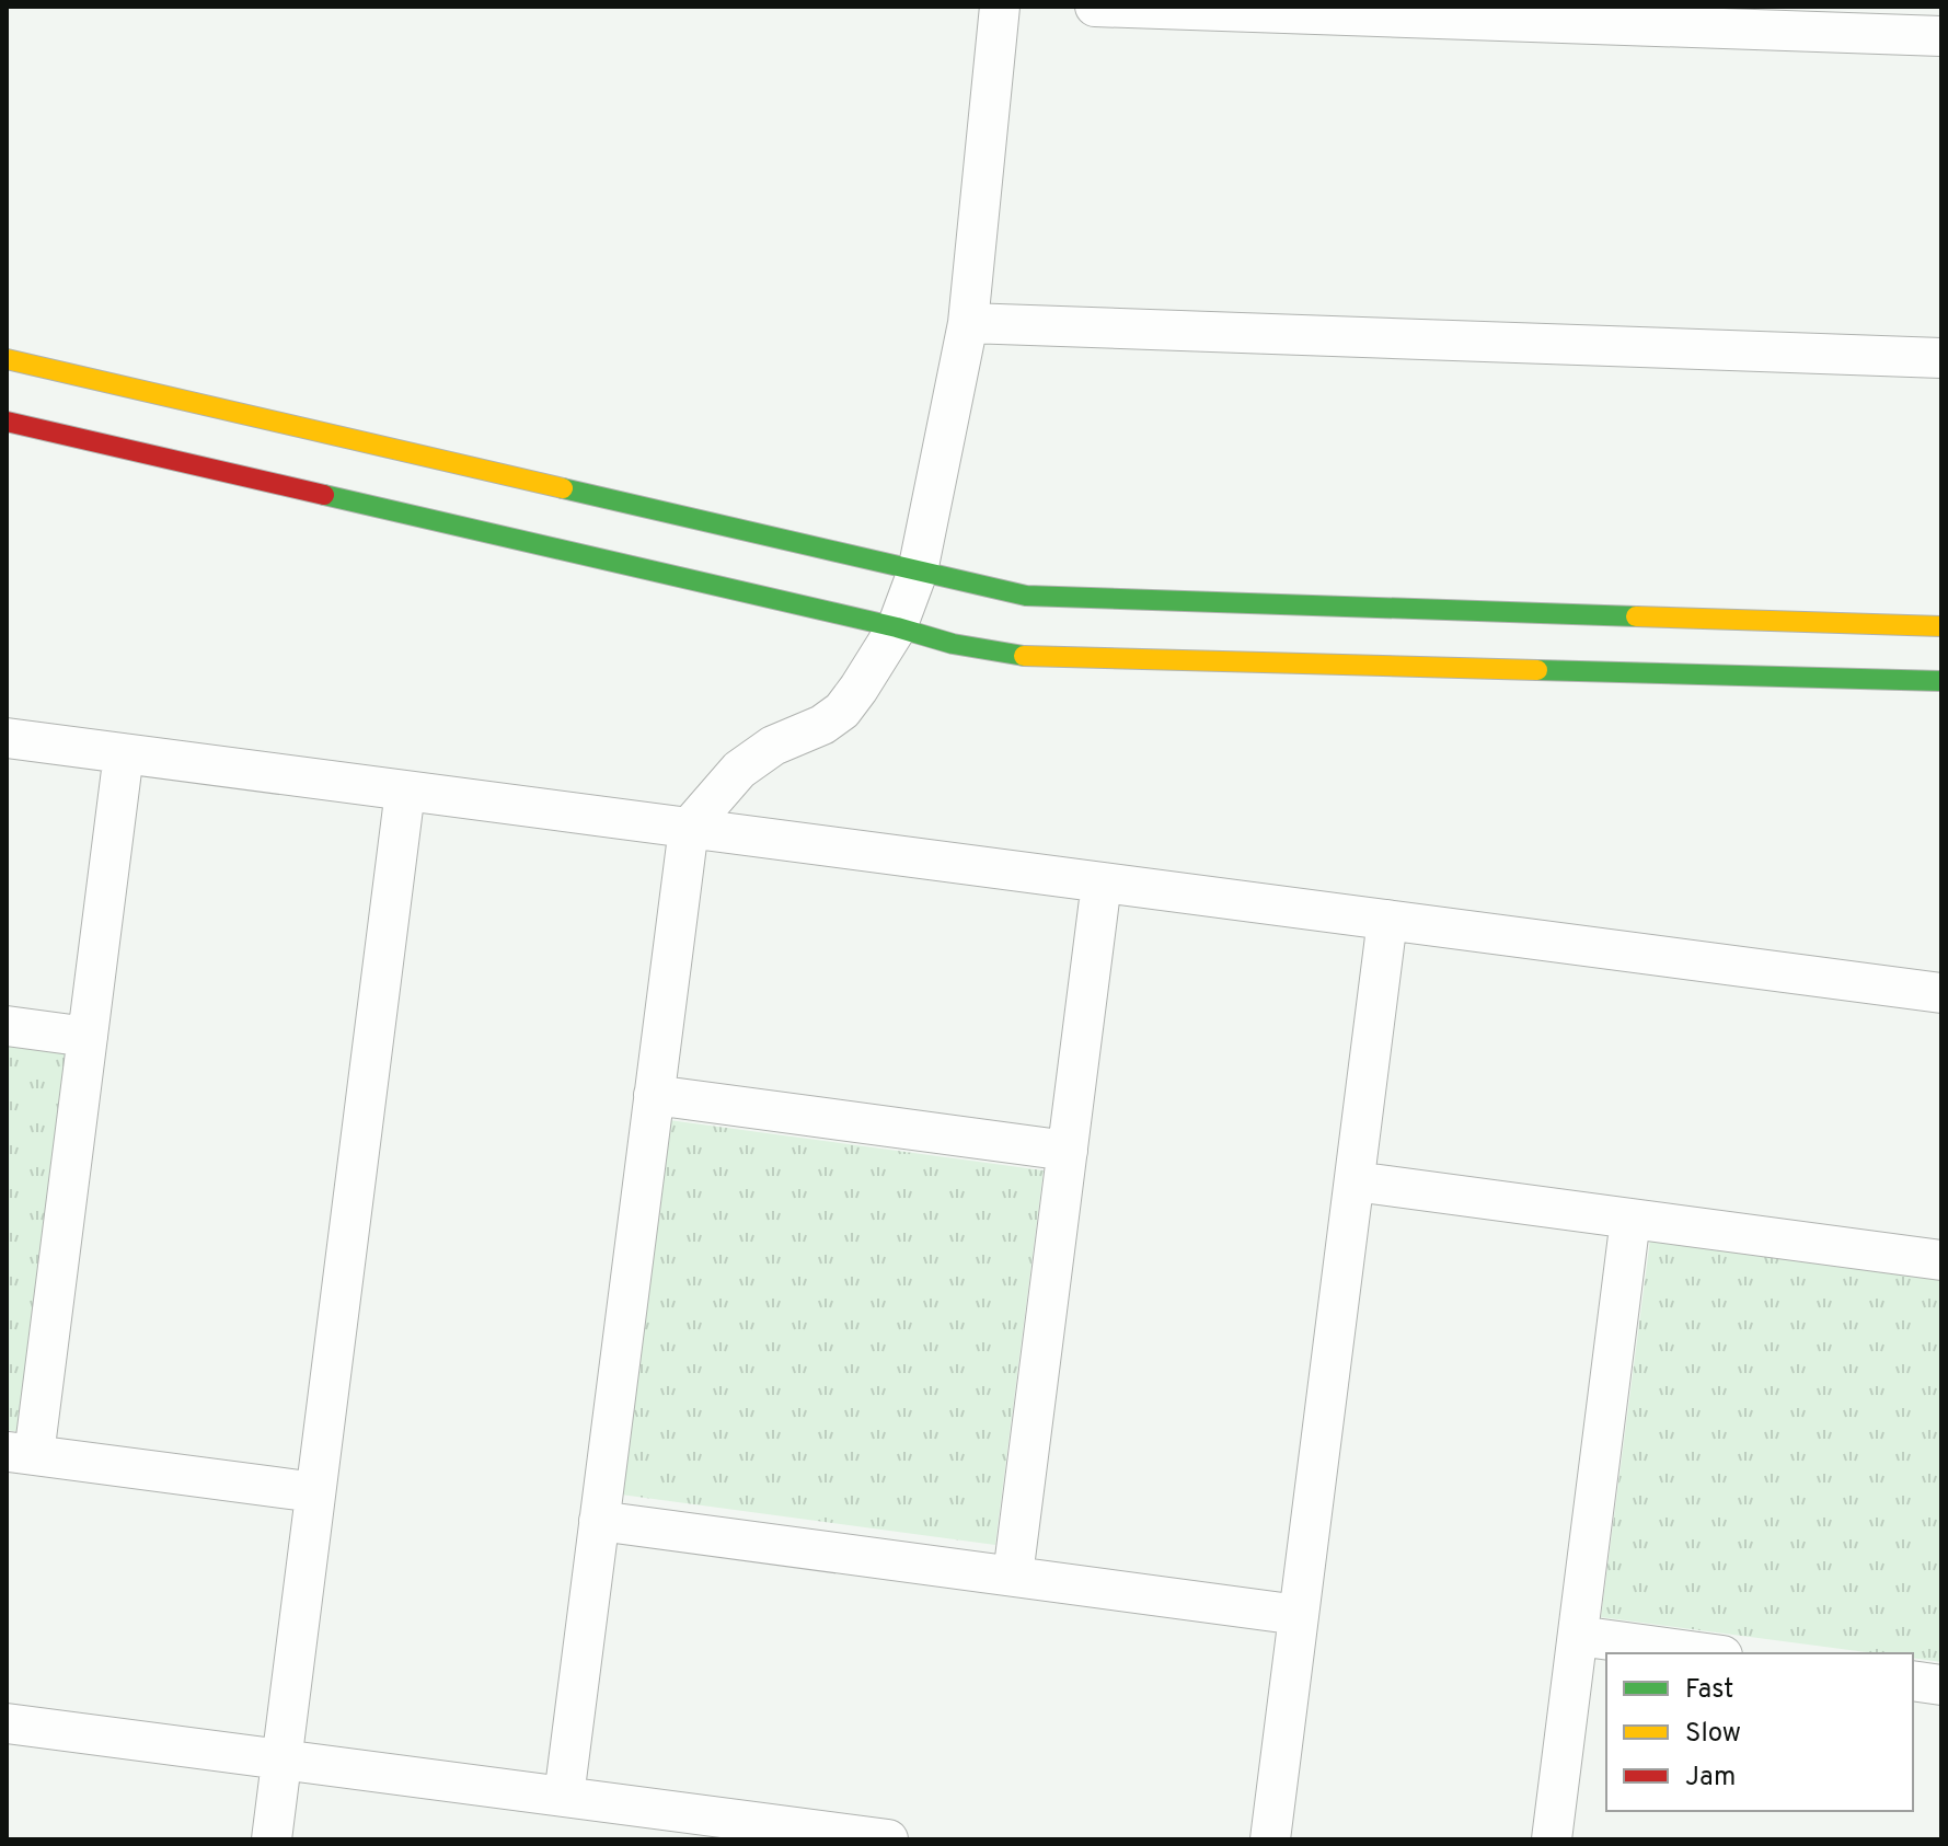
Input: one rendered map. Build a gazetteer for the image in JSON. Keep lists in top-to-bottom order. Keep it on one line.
{"legend":["Fast","Slow","Jam"]}
